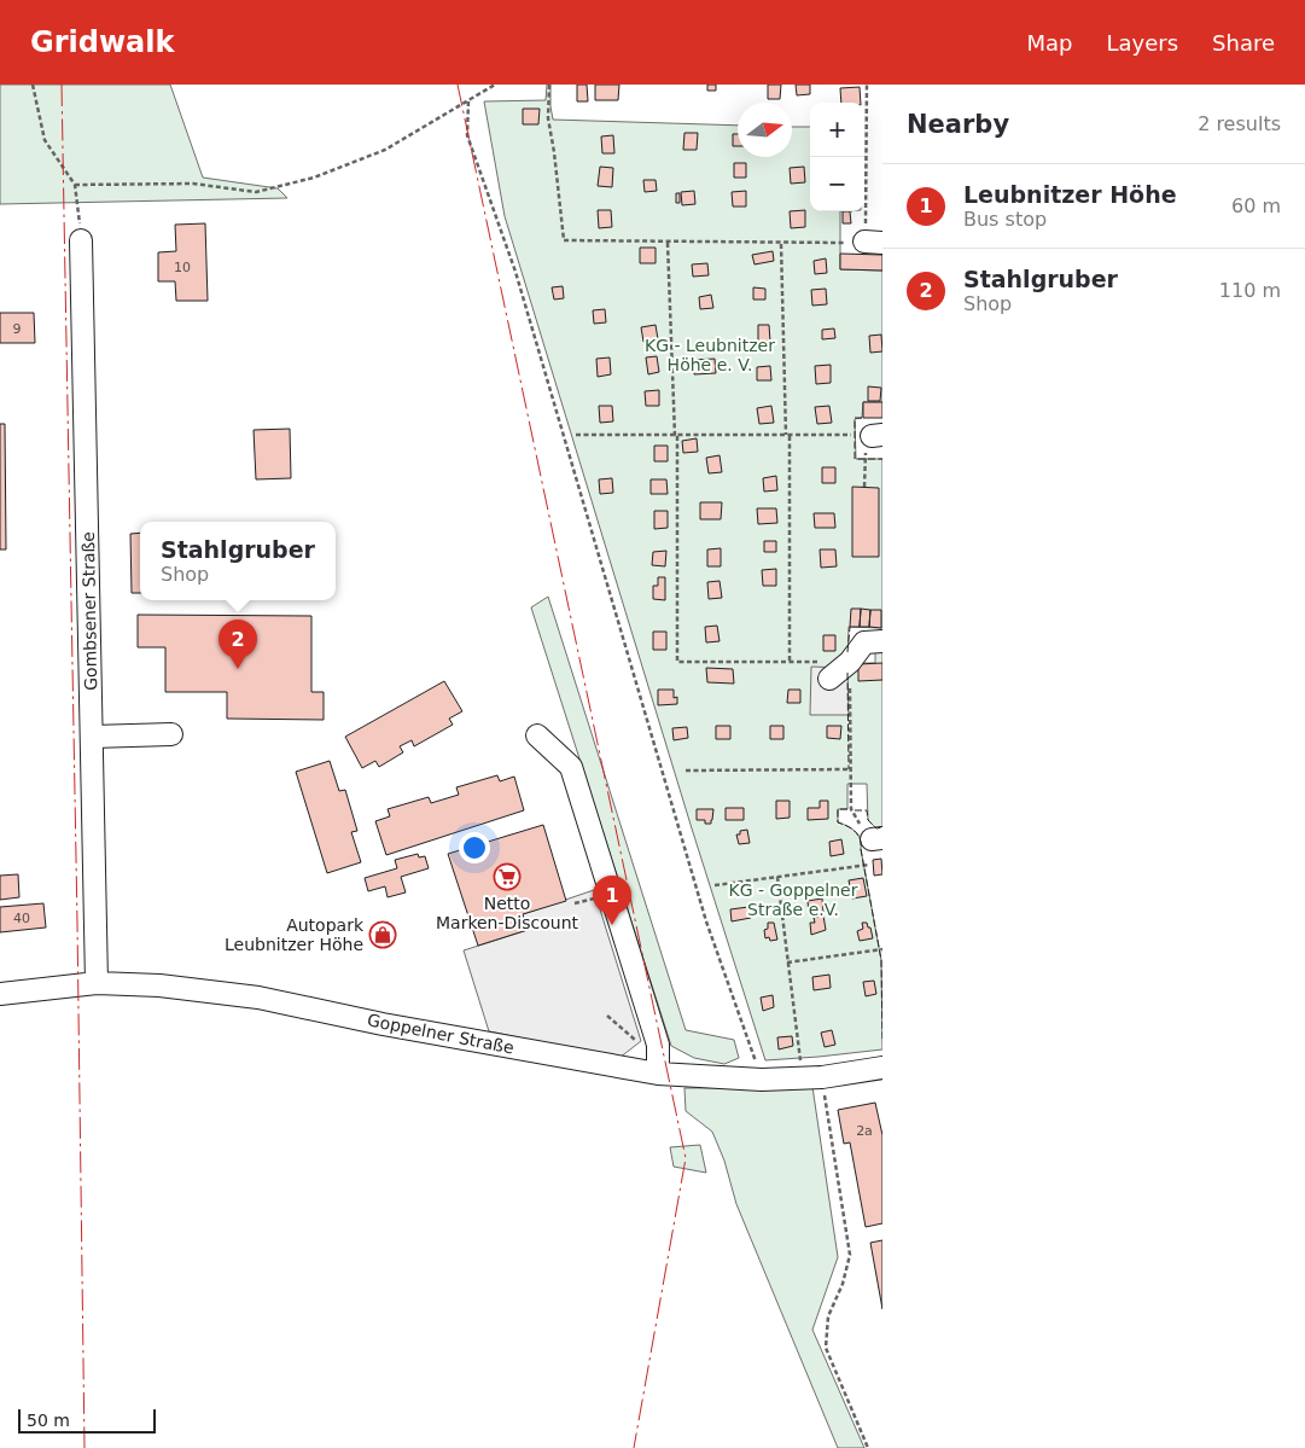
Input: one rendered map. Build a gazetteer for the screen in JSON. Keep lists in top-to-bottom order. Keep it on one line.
{"streets":{"street":["Gombsener Straße","Goppelner Straße"]},"crossings":[["Gombsener Straße","Goppelner Straße"]],"parks":["KG - Leubnitzer Höhe e. V.","KG - Goppelner Straße e.V."],"places":{"supermarket":["Netto Marken-Discount"],"shop":["Autopark Leubnitzer Höhe"]},"house_numbers":["10","9","40","2a"],"scale_bar":"50 m","north":"right","page":{"header":"Gridwalk","nav":["Map","Layers","Share"],"heading":["Nearby","2 results"],"map_buttons":["+","−"],"list":[{"mark":"1","name":"Leubnitzer Höhe","note":"Bus stop","value":"60 m"},{"mark":"2","name":"Stahlgruber","note":"Shop","value":"110 m"}],"popup":["Stahlgruber","Shop"],"pins":["2","1"],"scale":"50 m"}}
